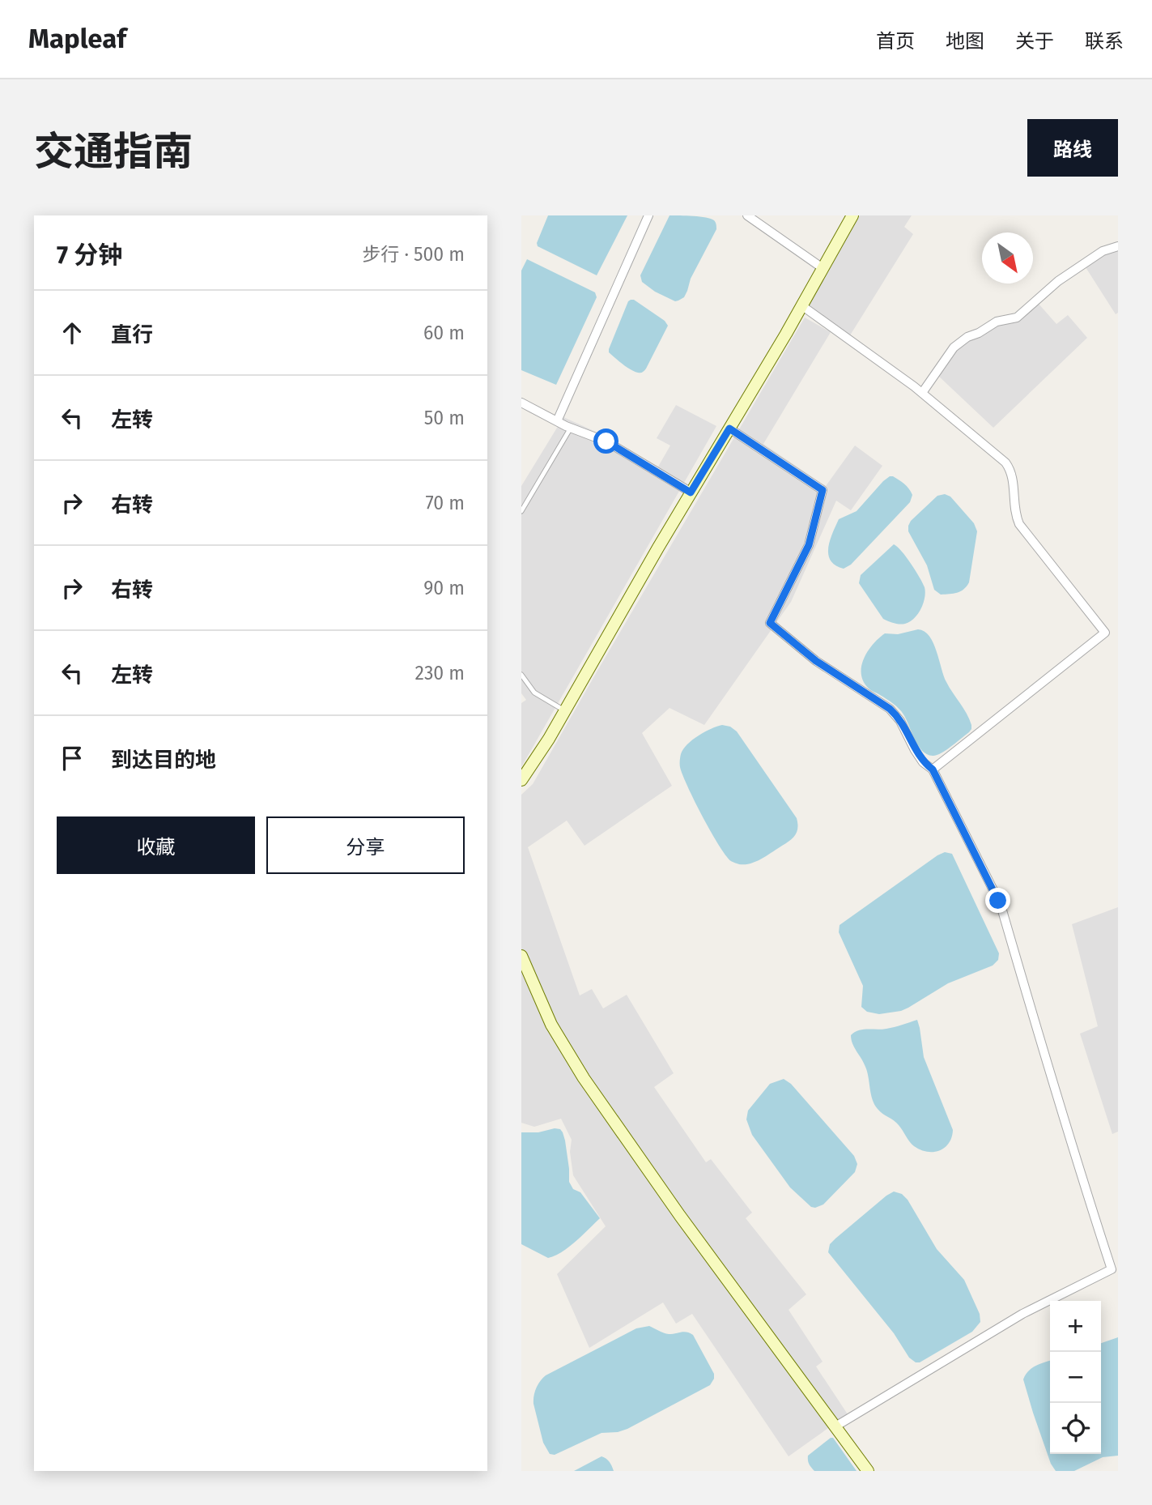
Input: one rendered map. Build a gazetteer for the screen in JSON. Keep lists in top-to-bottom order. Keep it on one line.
{"north":"bottom right","page":{"header":"Mapleaf","nav":["首页","地图","关于","联系"],"title":"交通指南","buttons":["路线",["收藏","分享"]],"heading":["7 分钟","步行 · 500 m"],"list":[["直行","60 m"],["左转","50 m"],["右转","70 m"],["右转","90 m"],["左转","230 m"],"到达目的地"],"map_buttons":["+","−"]}}
